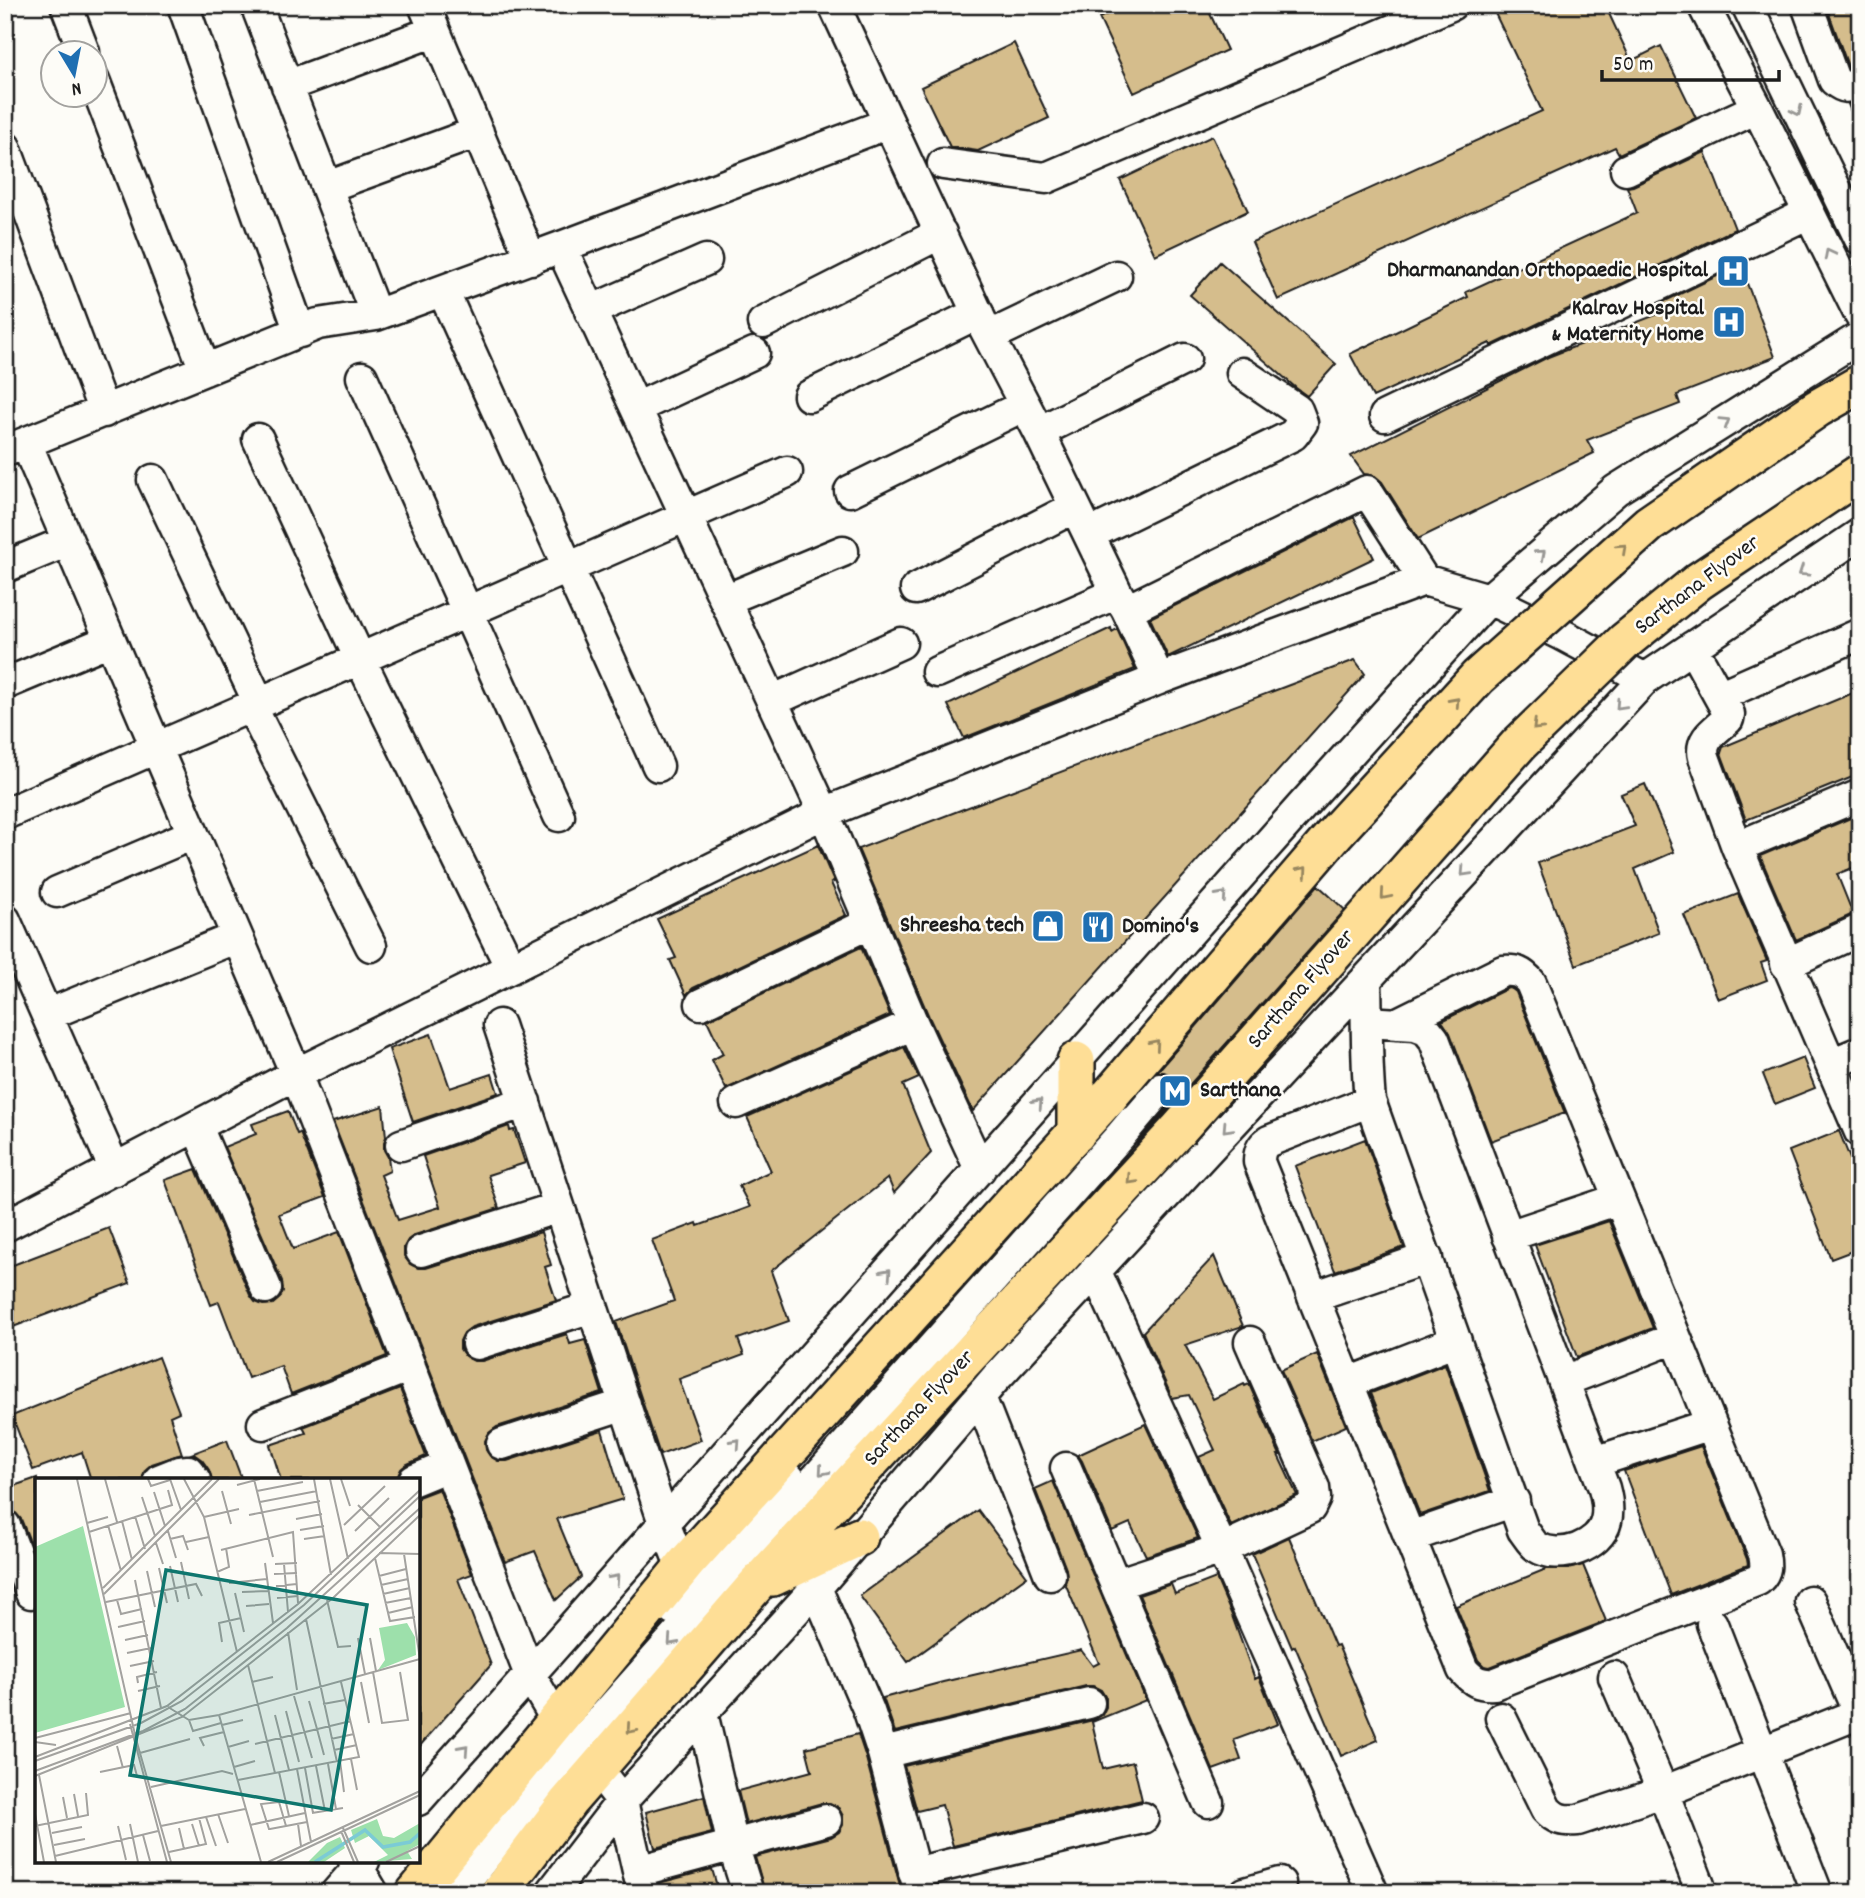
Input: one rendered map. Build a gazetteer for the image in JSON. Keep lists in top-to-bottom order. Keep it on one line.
{"streets":{"main road":["Sarthana Flyover"]},"places":{"hospital":["Dharmanandan Orthopaedic Hospital","Kalrav Hospital & Maternity Home"],"shop":["Shreesha tech"],"restaurant":["Domino's"],"metro station":["Sarthana"]},"scale_bar":"50 m","north":"bottom"}
